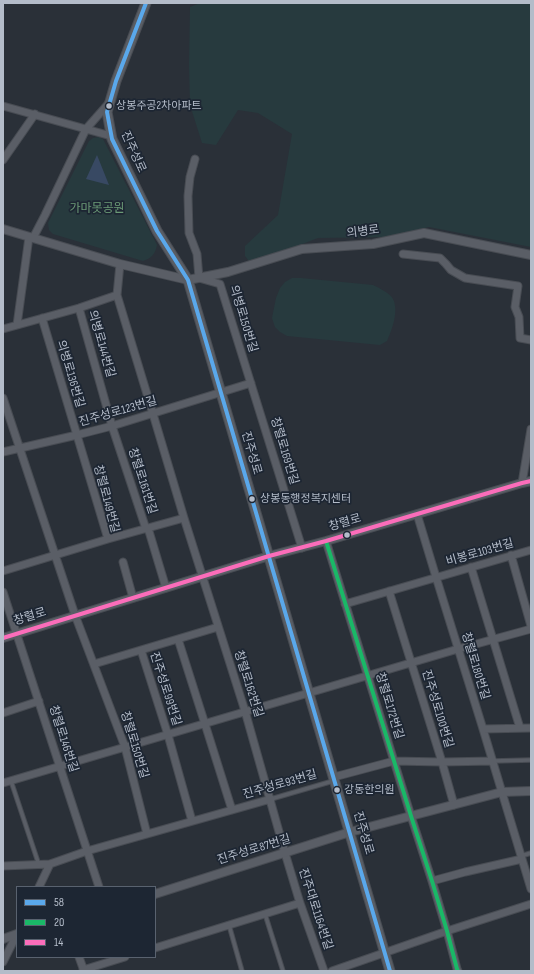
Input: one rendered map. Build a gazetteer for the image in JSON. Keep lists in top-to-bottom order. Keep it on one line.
{"streets":{"main road":["진주성로"],"street":["의병로","의병로150번길","의병로144번길","의병로136번길","진주성로123번길","창렬로169번길","창렬로161번길","창렬로149번길","창렬로","비봉로103번길","창렬로180번길","창렬로162번길","진주성로99번길","창렬로172번길","진주성로100번길","창렬로146번길","창렬로150번길","진주성로93번길","진주성로87번길","진주대로1164번길"]},"crossings":[["진주성로","의병로"],["진주성로","진주성로123번길"],["진주성로","창렬로"],["진주성로","진주성로99번길"],["진주성로","진주성로100번길"],["진주성로","진주성로93번길"],["진주성로","진주성로87번길"],["의병로","의병로150번길"],["의병로150번길","진주성로123번길"],["의병로150번길","창렬로169번길"],["의병로144번길","진주성로123번길"],["의병로144번길","창렬로161번길"],["의병로136번길","진주성로123번길"],["의병로136번길","창렬로149번길"],["진주성로123번길","창렬로169번길"],["진주성로123번길","창렬로161번길"],["진주성로123번길","창렬로149번길"],["창렬로169번길","창렬로"],["창렬로","창렬로180번길"],["창렬로","창렬로162번길"],["창렬로","창렬로172번길"],["창렬로","창렬로146번길"],["창렬로","창렬로150번길"],["비봉로103번길","창렬로180번길"],["창렬로180번길","진주성로100번길"],["창렬로180번길","진주성로87번길"],["창렬로162번길","진주성로99번길"],["창렬로162번길","진주성로93번길"],["창렬로162번길","진주성로87번길"],["창렬로162번길","진주대로1164번길"],["진주성로99번길","진주성로100번길"],["진주성로99번길","창렬로146번길"],["진주성로99번길","창렬로150번길"],["진주성로99번길","진주성로93번길"],["창렬로172번길","진주성로100번길"],["창렬로172번길","진주성로87번길"],["진주성로100번길","진주성로87번길"],["창렬로146번길","진주성로93번길"],["창렬로150번길","진주성로93번길"],["진주성로87번길","진주대로1164번길"]],"parks":["가마못공원"],"places":["상봉주공2차아파트","상봉동행정복지센터","강동한의원"],"lines":["transit line 58","transit line 14","transit line 20"],"legend":["58","20","14"]}
